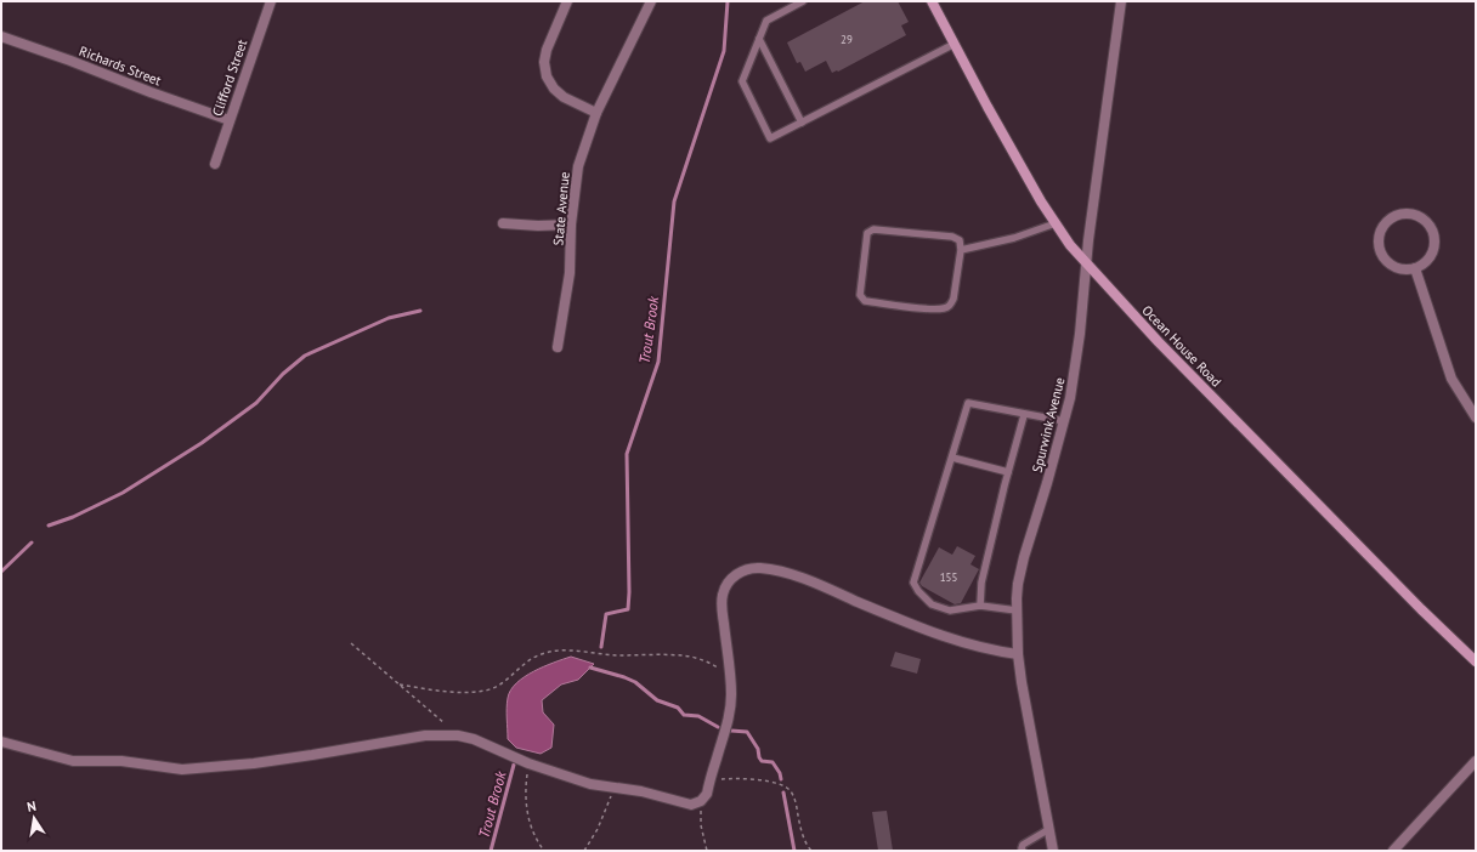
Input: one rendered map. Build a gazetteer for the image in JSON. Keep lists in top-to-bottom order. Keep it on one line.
{"streets":{"main road":["Ocean House Road"],"street":["Richards Street","Clifford Street","State Avenue","Spurwink Avenue"]},"crossings":[["Richards Street","Clifford Street"],["Ocean House Road","Spurwink Avenue"]],"water":["Trout Brook"],"house_numbers":["29","155"],"north":"top"}
